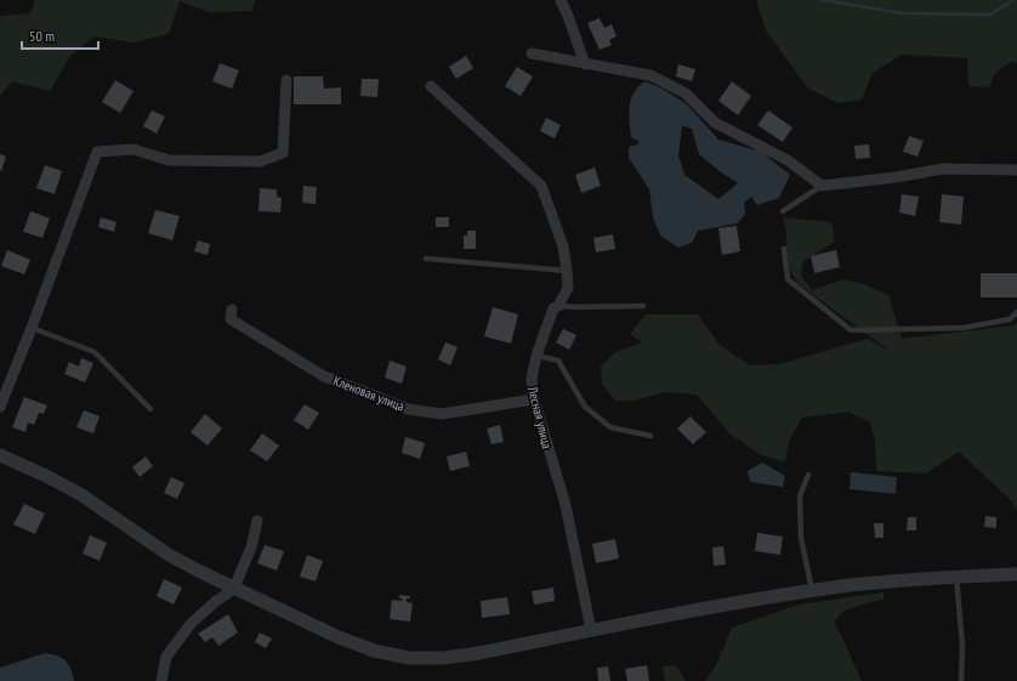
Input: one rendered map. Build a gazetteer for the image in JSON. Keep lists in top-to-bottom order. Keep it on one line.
{"streets":{"street":["Кленовая улица","Лесная улица"]},"crossings":[["Кленовая улица","Лесная улица"]],"scale_bar":"50 m"}
